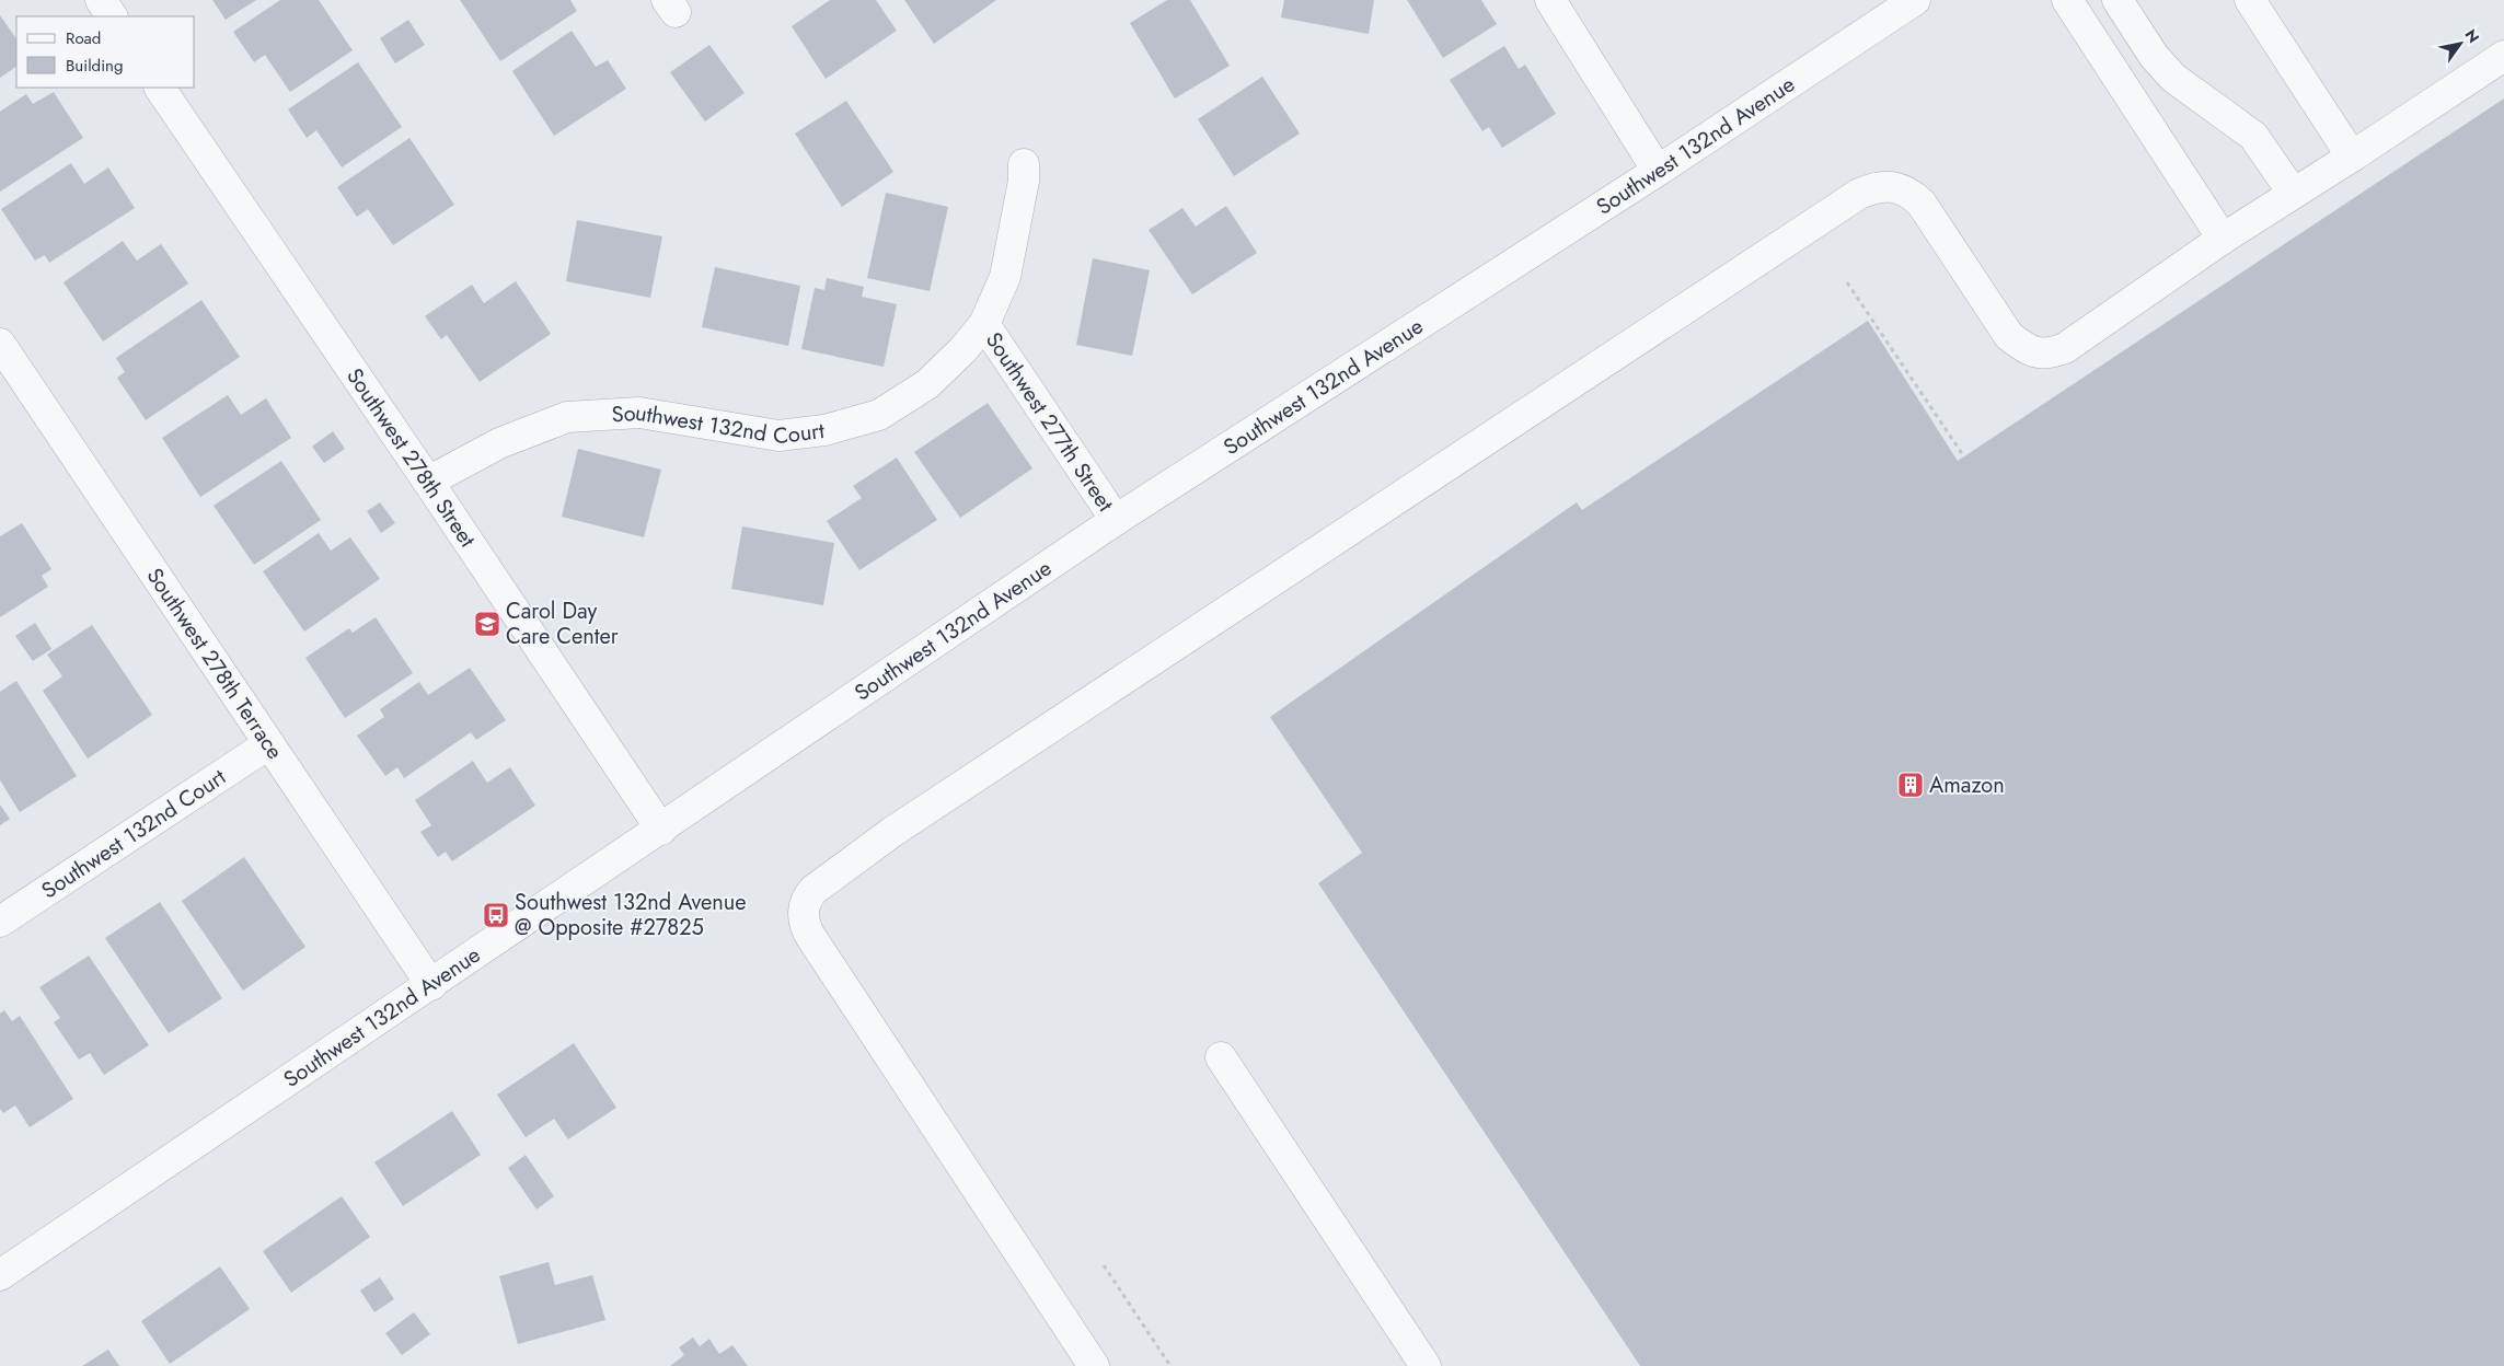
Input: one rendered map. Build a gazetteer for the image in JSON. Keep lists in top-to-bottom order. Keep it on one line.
{"streets":{"street":["Southwest 132nd Avenue","Southwest 132nd Court","Southwest 277th Street","Southwest 278th Street","Southwest 278th Terrace"]},"crossings":[["Southwest 132nd Avenue","Southwest 277th Street"],["Southwest 132nd Avenue","Southwest 278th Street"],["Southwest 132nd Avenue","Southwest 278th Terrace"],["Southwest 132nd Court","Southwest 277th Street"],["Southwest 132nd Court","Southwest 278th Street"],["Southwest 132nd Court","Southwest 278th Terrace"]],"places":{"school or university":["Carol Day Care Center"],"building":["Amazon"],"bus stop":["Southwest 132nd Avenue @ Opposite #27825"]},"legend":["Road","Building"],"north":"top right"}
